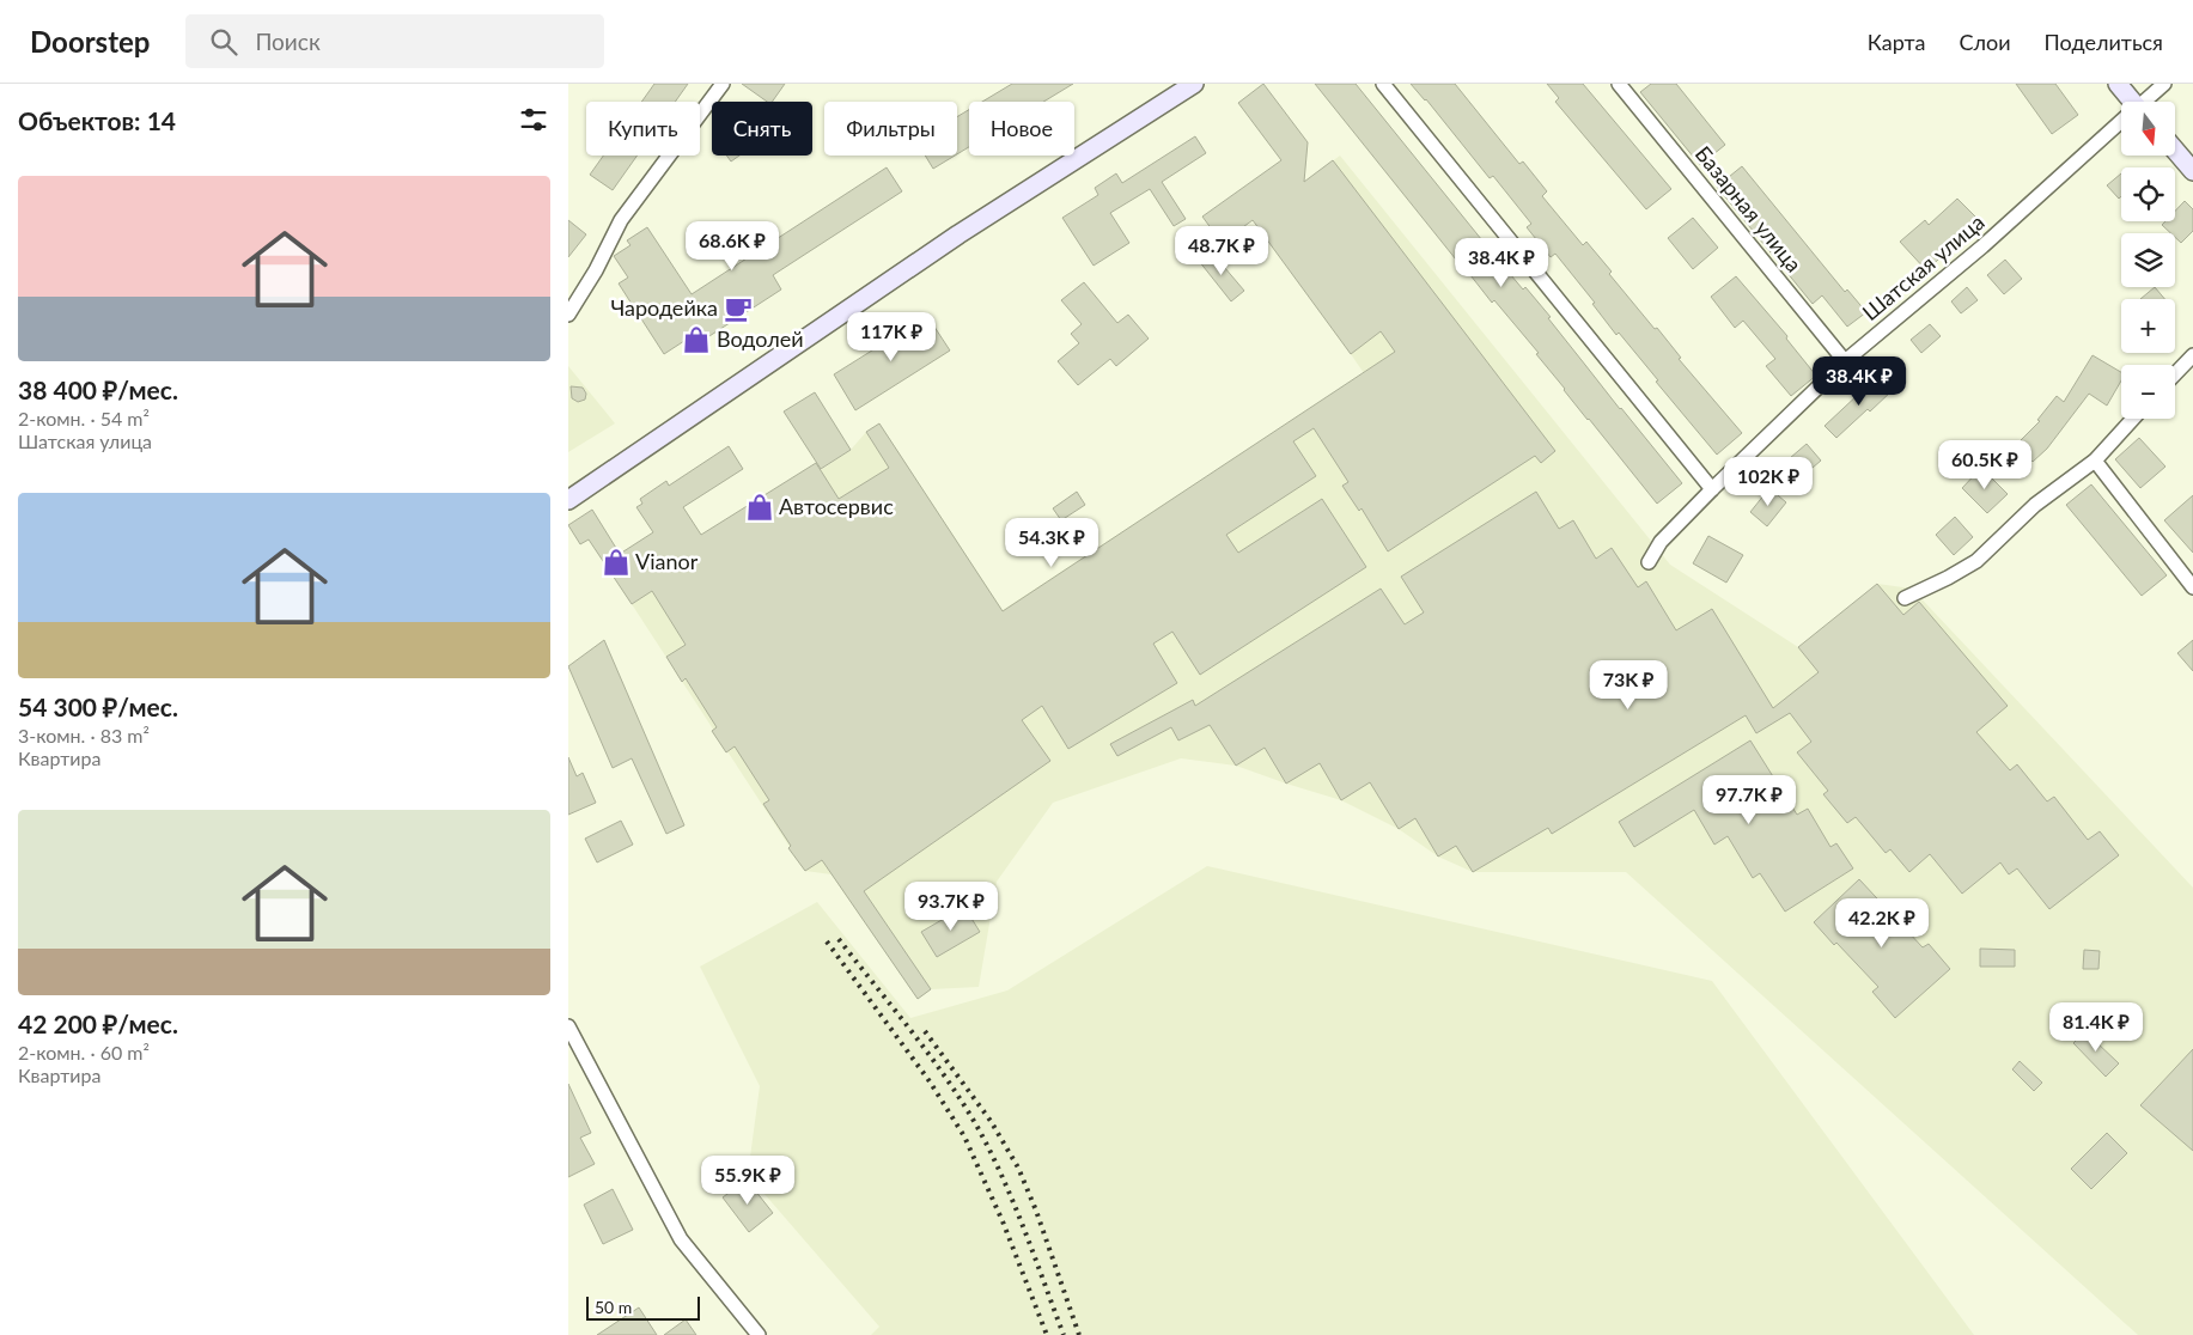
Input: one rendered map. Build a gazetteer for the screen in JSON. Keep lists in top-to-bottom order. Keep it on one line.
{"streets":{"street":["Базарная улица","Шатская улица"]},"crossings":[["Базарная улица","Шатская улица"]],"places":{"cafe":["Чародейка"],"shop":["Водолей","Автосервис","Vianor"]},"scale_bar":"50 m","north":"bottom","page":{"header":"Doorstep","search":"Поиск","nav":["Карта","Слои","Поделиться"],"heading":"Объектов: 14","map_buttons":["+","−"],"chip":["Купить","Снять","Фильтры","Новое"],"list":[{"name":"38 400 ₽/мес.","note":"2-комн. · 54 m² · Шатская улица"},{"name":"54 300 ₽/мес.","note":"3-комн. · 83 m² · Квартира"},{"name":"42 200 ₽/мес.","note":"2-комн. · 60 m² · Квартира"}],"price":["68.6K ₽","48.7K ₽","38.4K ₽","117K ₽","38.4K ₽","60.5K ₽","102K ₽","54.3K ₽","73K ₽","97.7K ₽","93.7K ₽","42.2K ₽","81.4K ₽","55.9K ₽"],"scale":"50 m"}}
